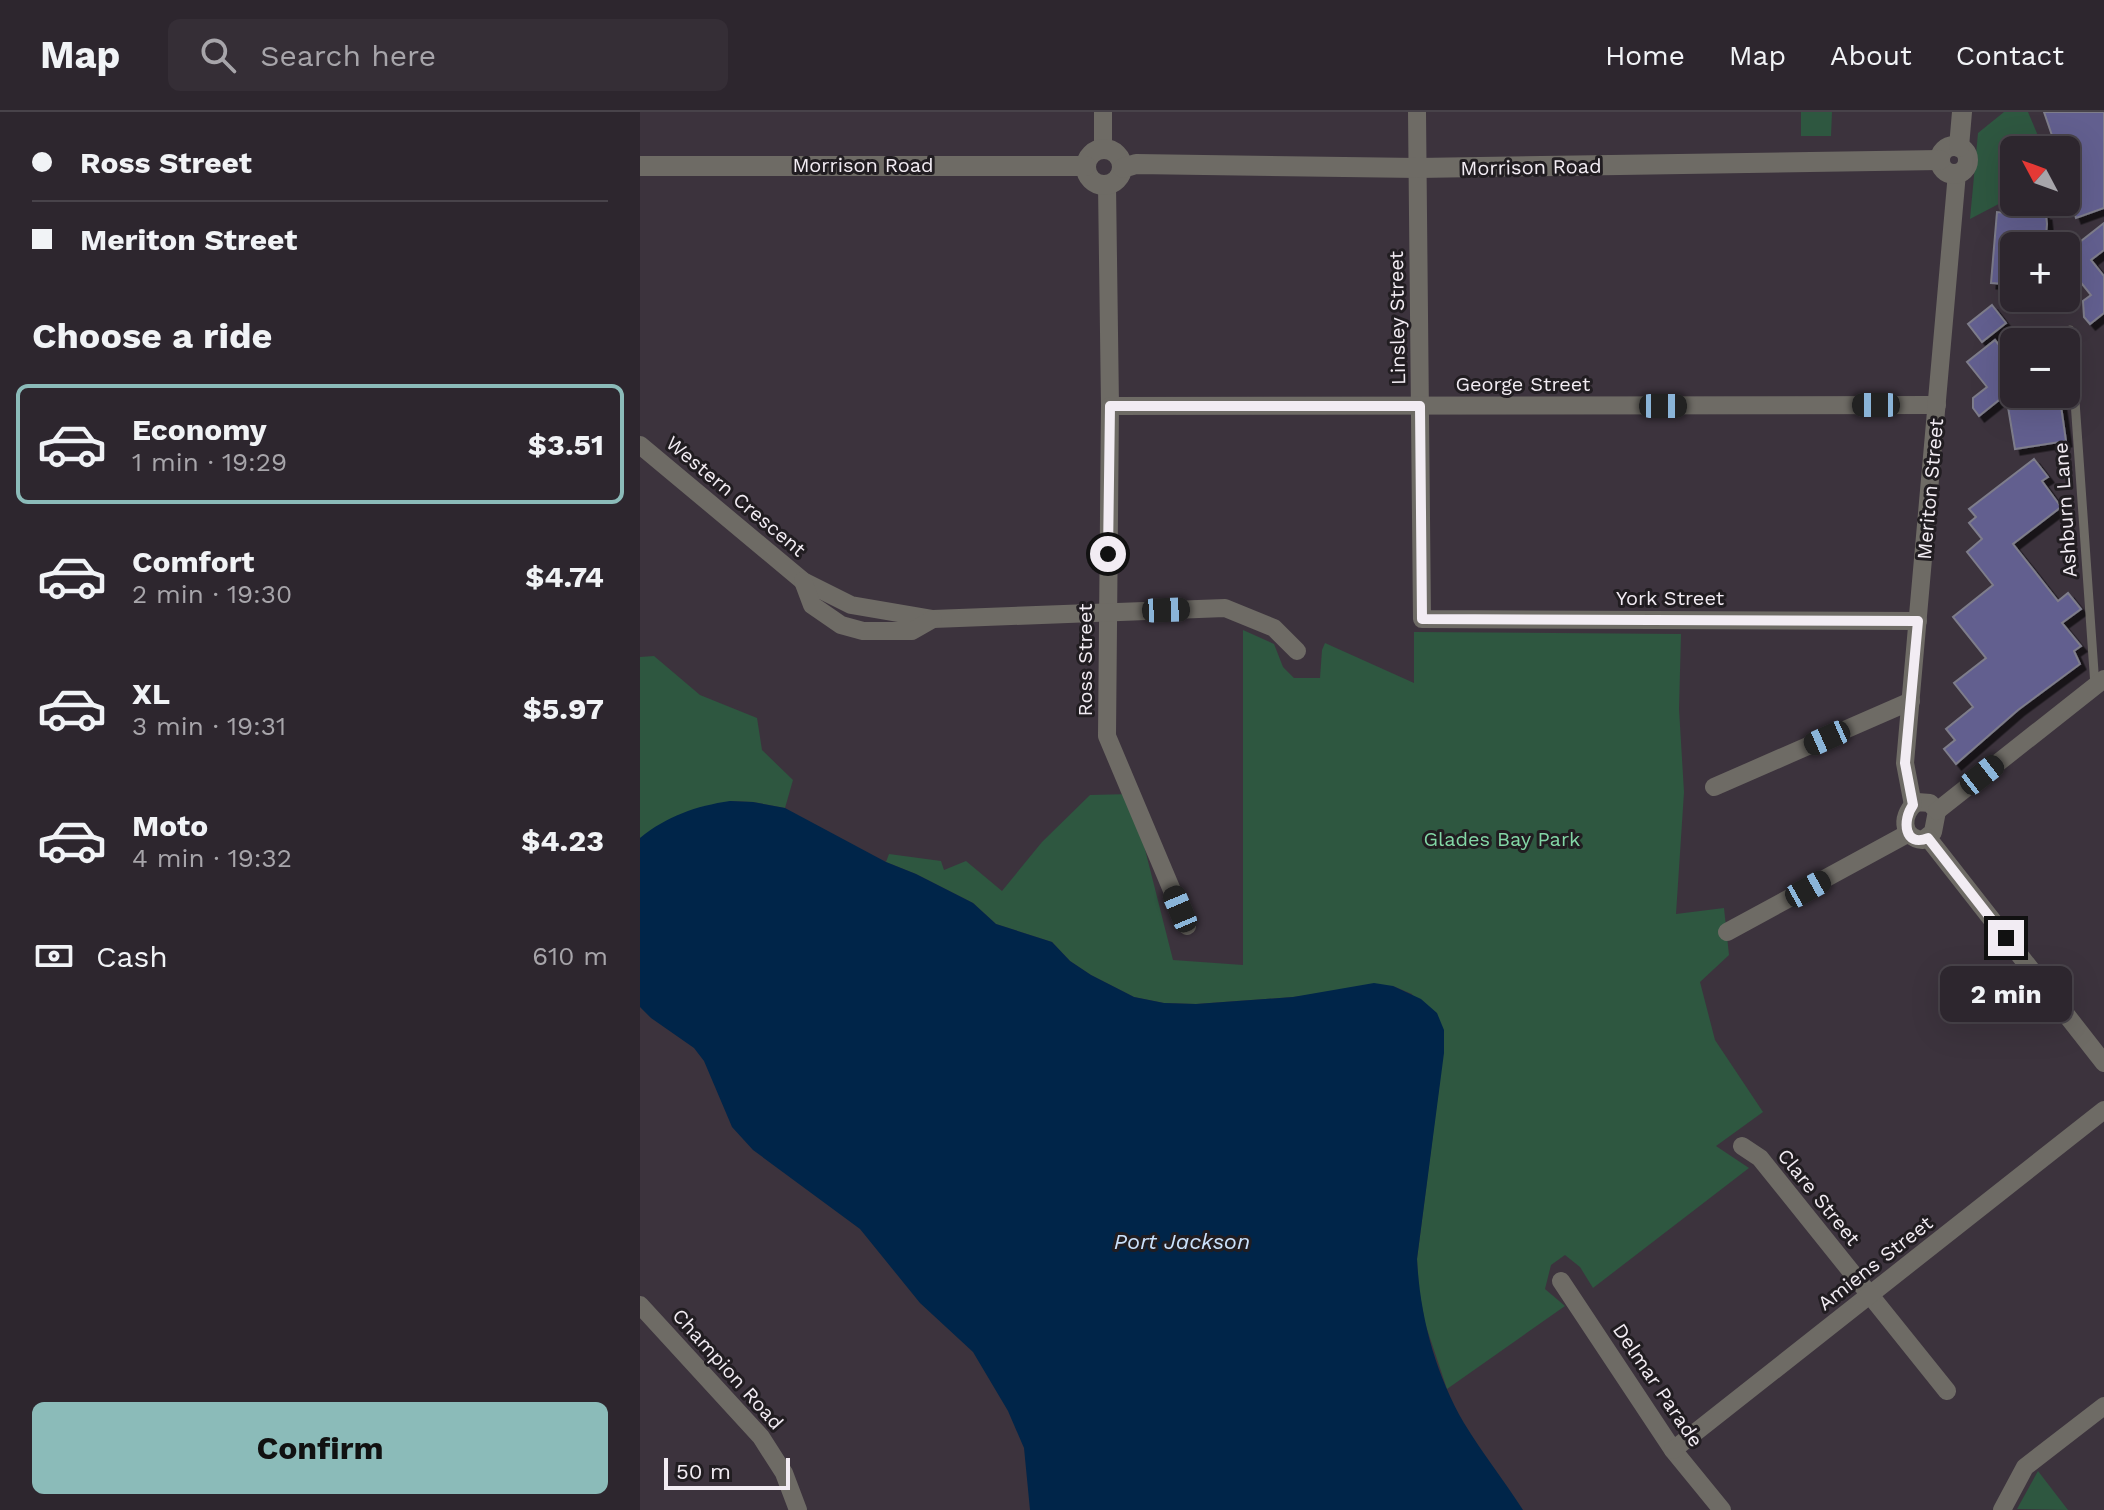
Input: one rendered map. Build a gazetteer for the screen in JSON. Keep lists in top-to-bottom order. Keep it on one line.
{"streets":{"street":["Morrison Road","Linsley Street","George Street","Meriton Street","Western Crescent","York Street","Ross Street","Clare Street","Amiens Street","Champion Road","Delmar Parade"],"lane":["Ashburn Lane"]},"crossings":[["Morrison Road","Linsley Street"],["Morrison Road","Meriton Street"],["Morrison Road","Ross Street"],["Linsley Street","George Street"],["Linsley Street","York Street"],["George Street","Meriton Street"],["George Street","Ross Street"],["Meriton Street","York Street"],["Western Crescent","Ross Street"],["Clare Street","Amiens Street"],["Amiens Street","Delmar Parade"]],"water":["Port Jackson"],"parks":["Glades Bay Park"],"scale_bar":"50 m","north":"top left","page":{"header":"Map","search":"Search here","nav":["Home","Map","About","Contact"],"banner":["Ross Street","Meriton Street"],"map_buttons":["+","−"],"heading":"Choose a ride","list":[{"name":"Economy","note":"1 min · 19:29","value":"$3.51"},{"name":"Comfort","note":"2 min · 19:30","value":"$4.74"},{"name":"XL","note":"3 min · 19:31","value":"$5.97"},{"name":"Moto","note":"4 min · 19:32","value":"$4.23"}],"pay":["Cash","610 m"],"bubble":"2 min","buttons":"Confirm","scale":"50 m"}}
